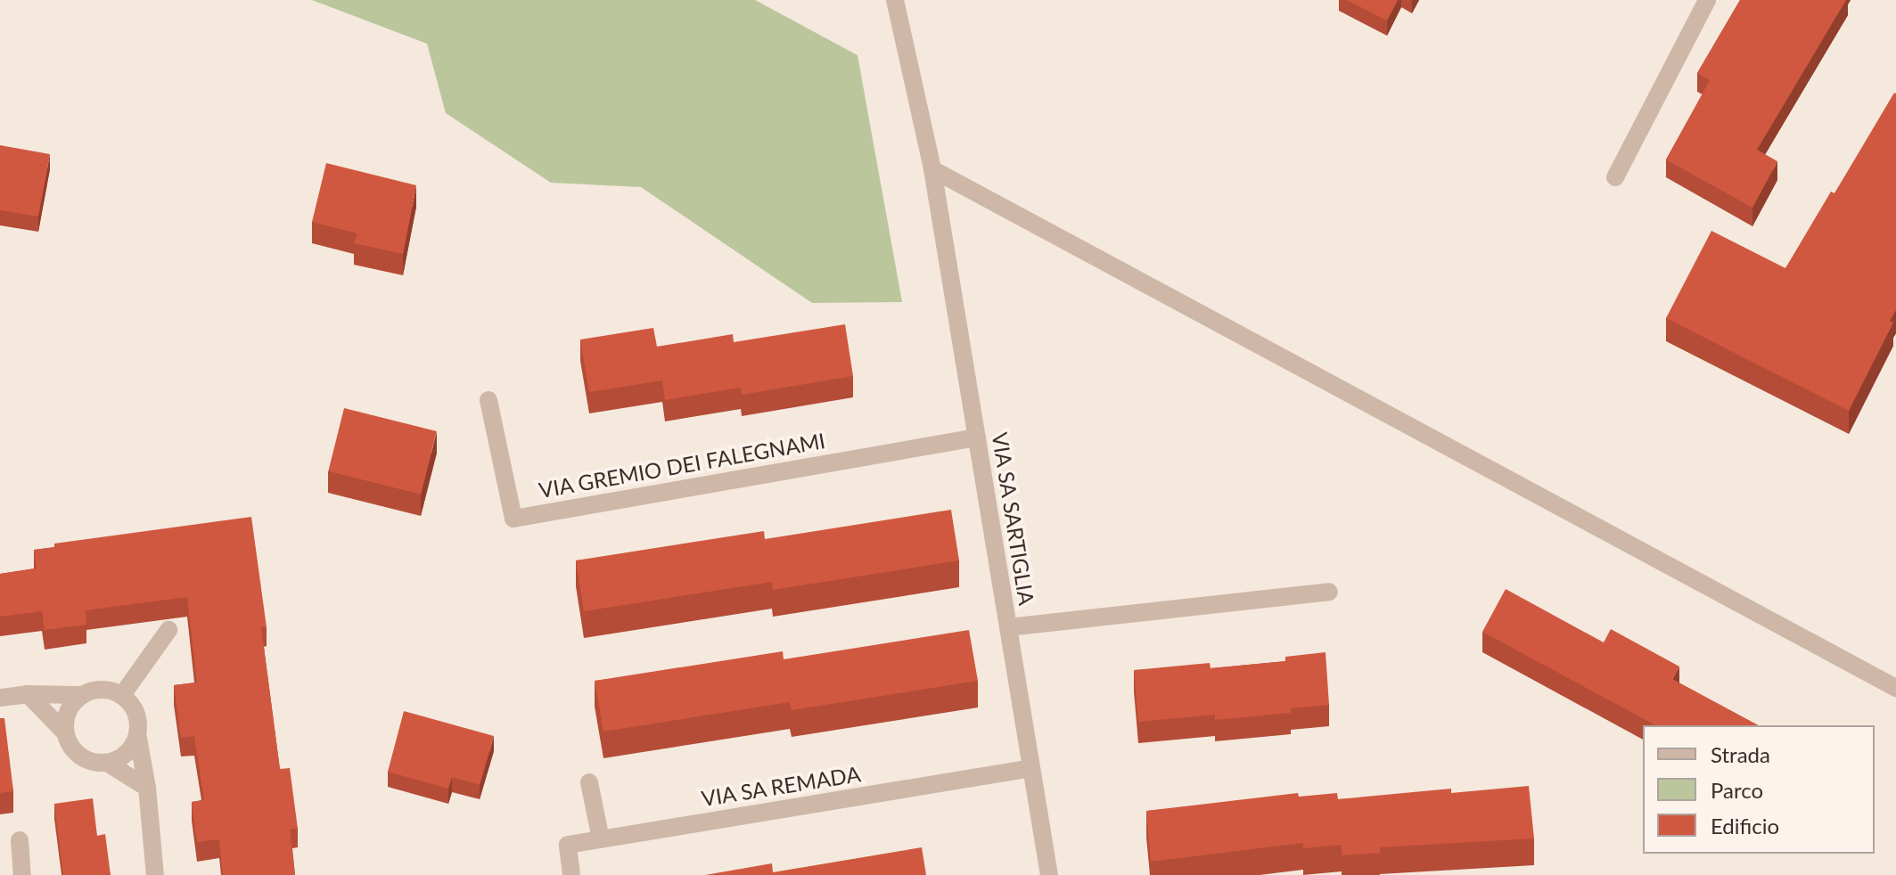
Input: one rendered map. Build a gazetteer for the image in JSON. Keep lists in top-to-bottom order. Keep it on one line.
{"streets":{"street":["VIA GREMIO DEI FALEGNAMI","VIA SA SARTIGLIA","VIA SA REMADA"]},"crossings":[["VIA GREMIO DEI FALEGNAMI","VIA SA SARTIGLIA"],["VIA SA SARTIGLIA","VIA SA REMADA"]],"legend":["Strada","Parco","Edificio"]}
